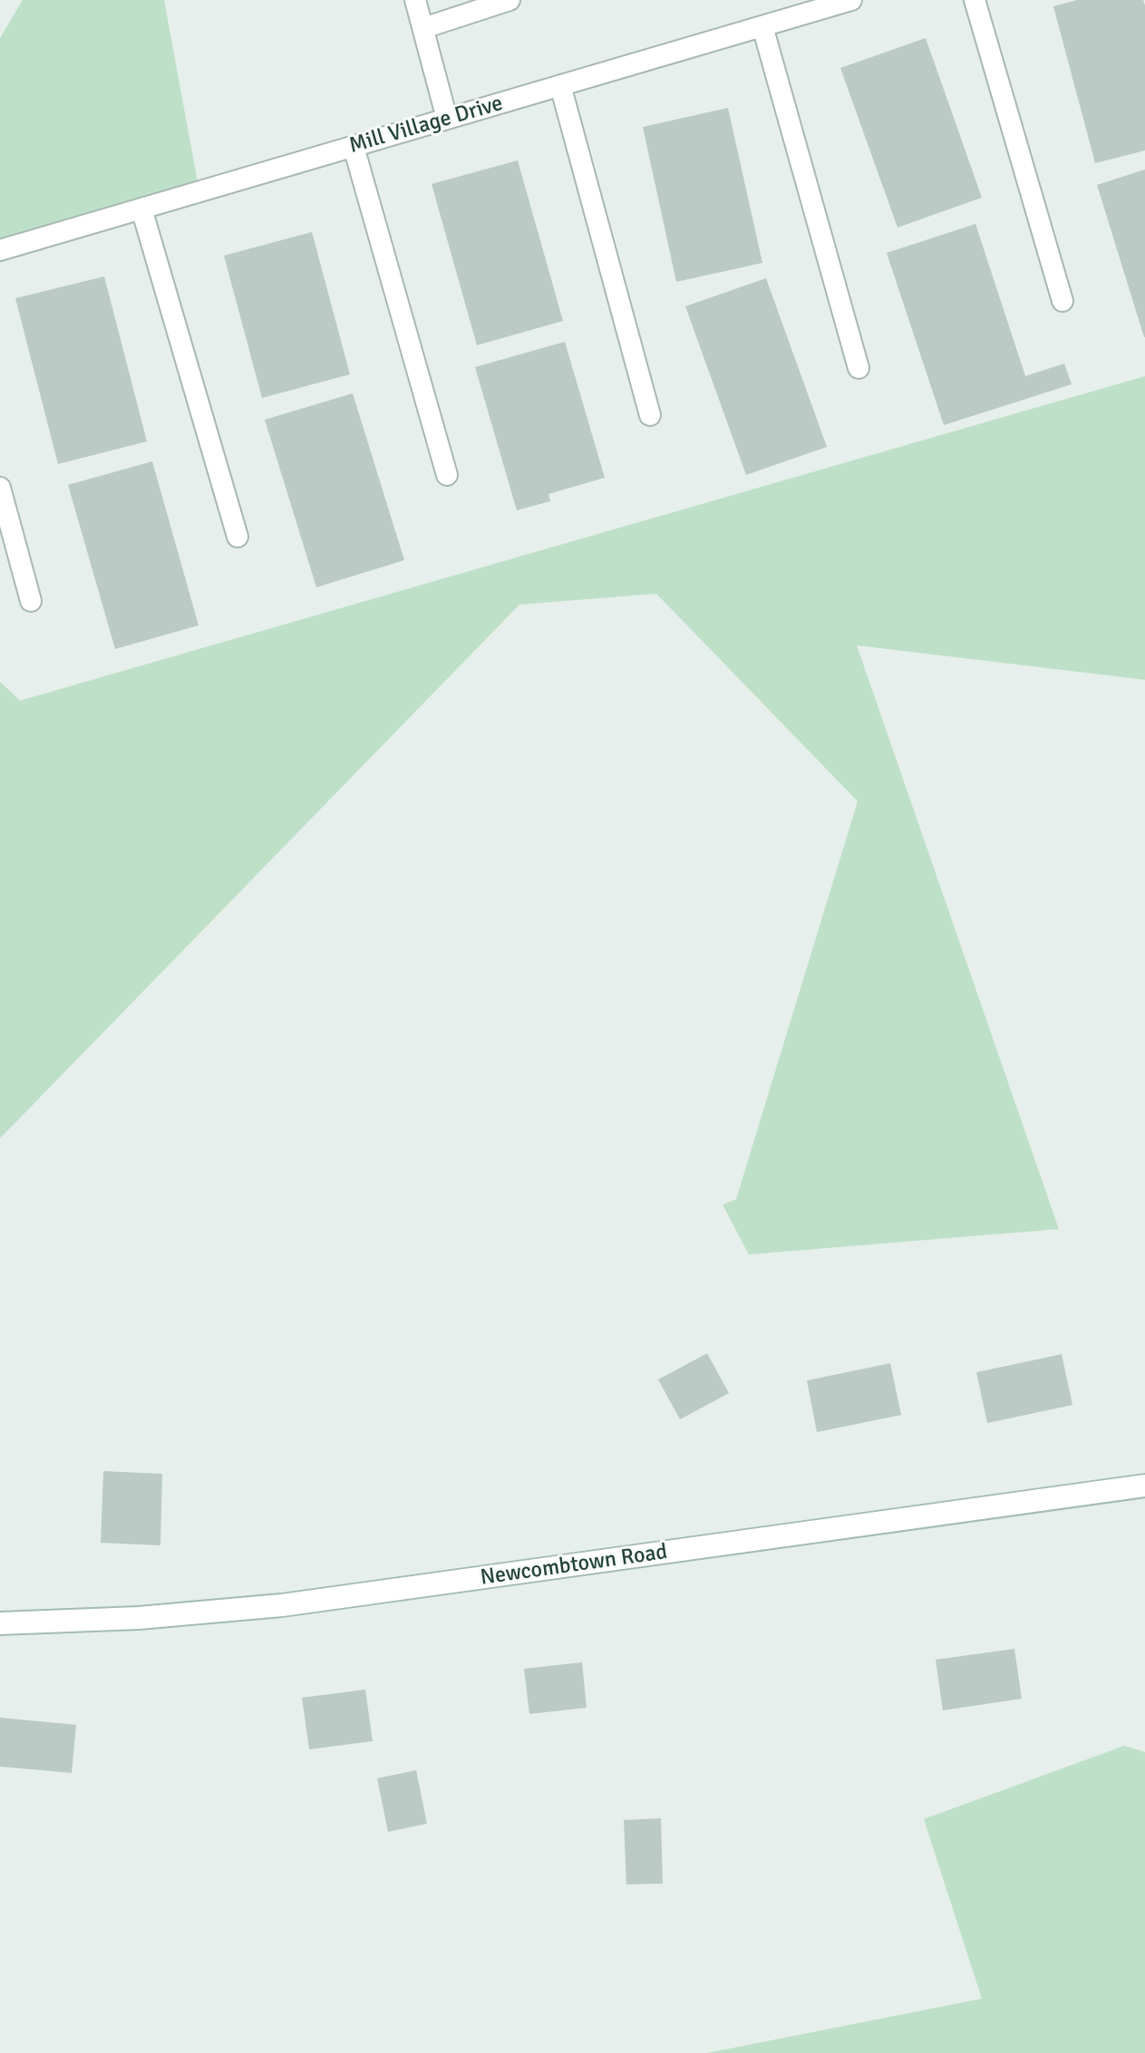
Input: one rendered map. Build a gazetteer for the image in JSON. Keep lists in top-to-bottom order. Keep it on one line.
{"streets":{"street":["Newcombtown Road"],"lane":["Mill Village Drive"]}}
